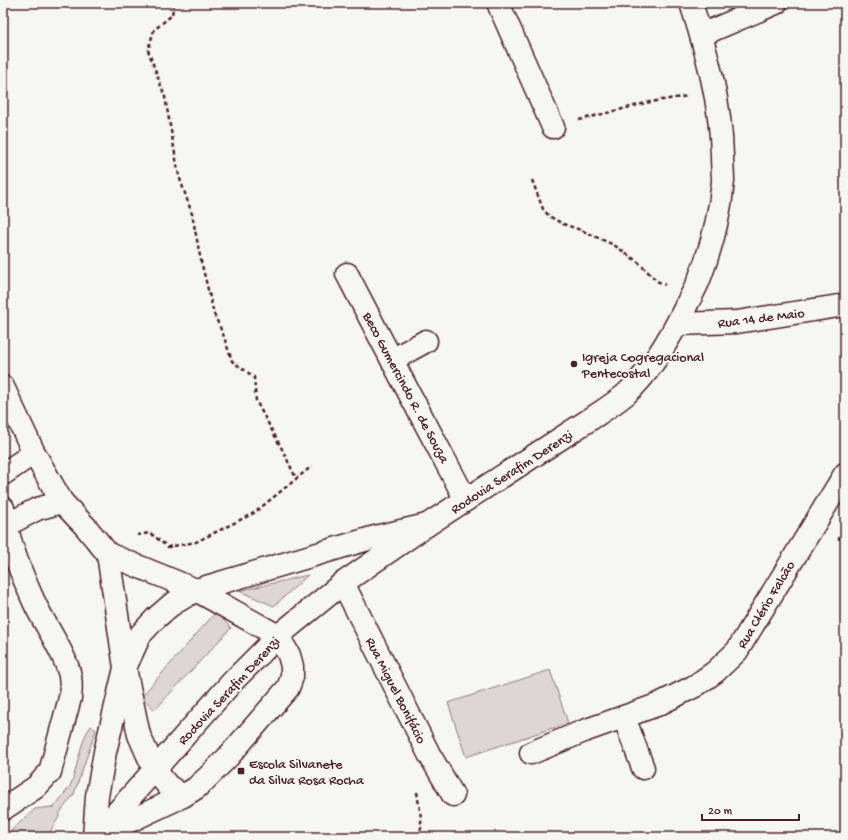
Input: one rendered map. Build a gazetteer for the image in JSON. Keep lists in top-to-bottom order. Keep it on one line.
{"streets":{"street":["Rua 14 de Maio","Beco Gumercindo R. de Souza","Rodovia Serafim Derenzi","Rua Clério Falcão","Rua Miguel Bonifácio"]},"crossings":[["Rua 14 de Maio","Rodovia Serafim Derenzi"],["Beco Gumercindo R. de Souza","Rodovia Serafim Derenzi"],["Rodovia Serafim Derenzi","Rua Miguel Bonifácio"]],"places":{"other":["Igreja Cogregacional Pentecostal"],"transit":["Escola Silvanete da Silva Rosa Rocha"]},"scale_bar":"20 m"}
